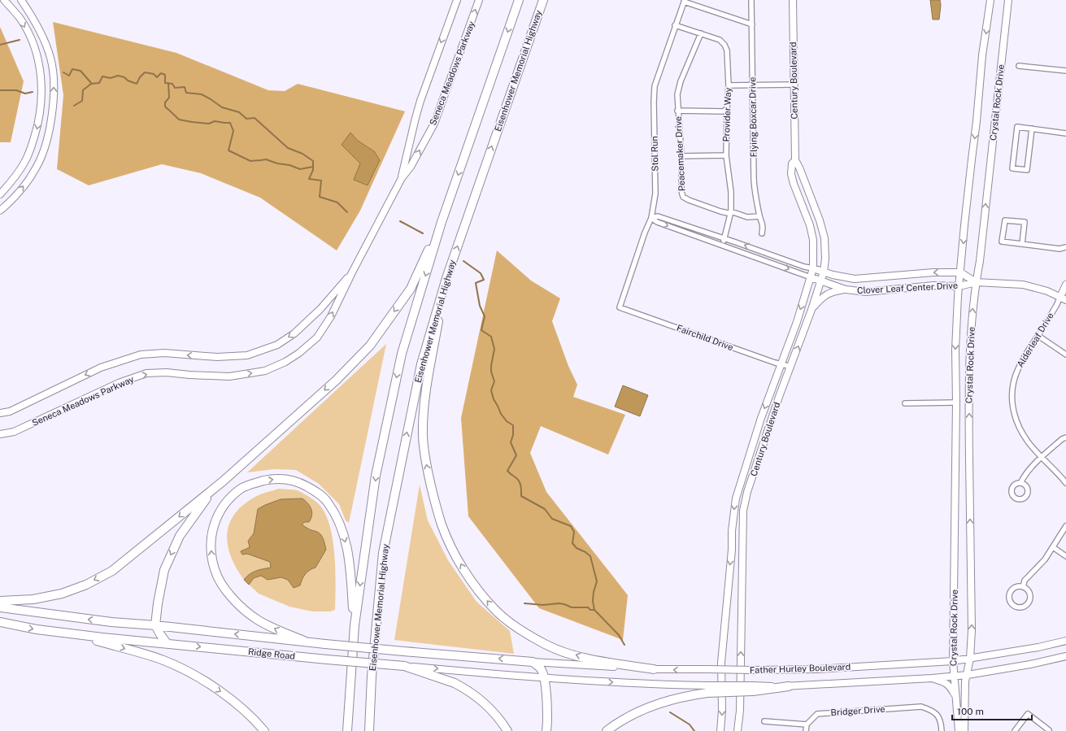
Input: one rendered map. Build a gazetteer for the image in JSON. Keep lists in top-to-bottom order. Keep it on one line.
{"streets":{"highway":["Eisenhower Memorial Highway","Ridge Road"],"street":["Seneca Meadows Parkway","Century Boulevard","Crystal Rock Drive","Provider Way","Flying Boxcar Drive","Stol Run","Peacemaker Drive","Clover Leaf Center Drive","Fairchild Drive","Alderleaf Drive","Father Hurley Boulevard","Bridger Drive"]},"crossings":[["Century Boulevard","Clover Leaf Center Drive"],["Century Boulevard","Fairchild Drive"],["Crystal Rock Drive","Clover Leaf Center Drive"],["Crystal Rock Drive","Father Hurley Boulevard"],["Provider Way","Stol Run"],["Provider Way","Peacemaker Drive"],["Flying Boxcar Drive","Peacemaker Drive"],["Stol Run","Fairchild Drive"],["Ridge Road","Father Hurley Boulevard"]],"scale_bar":"100 m"}
